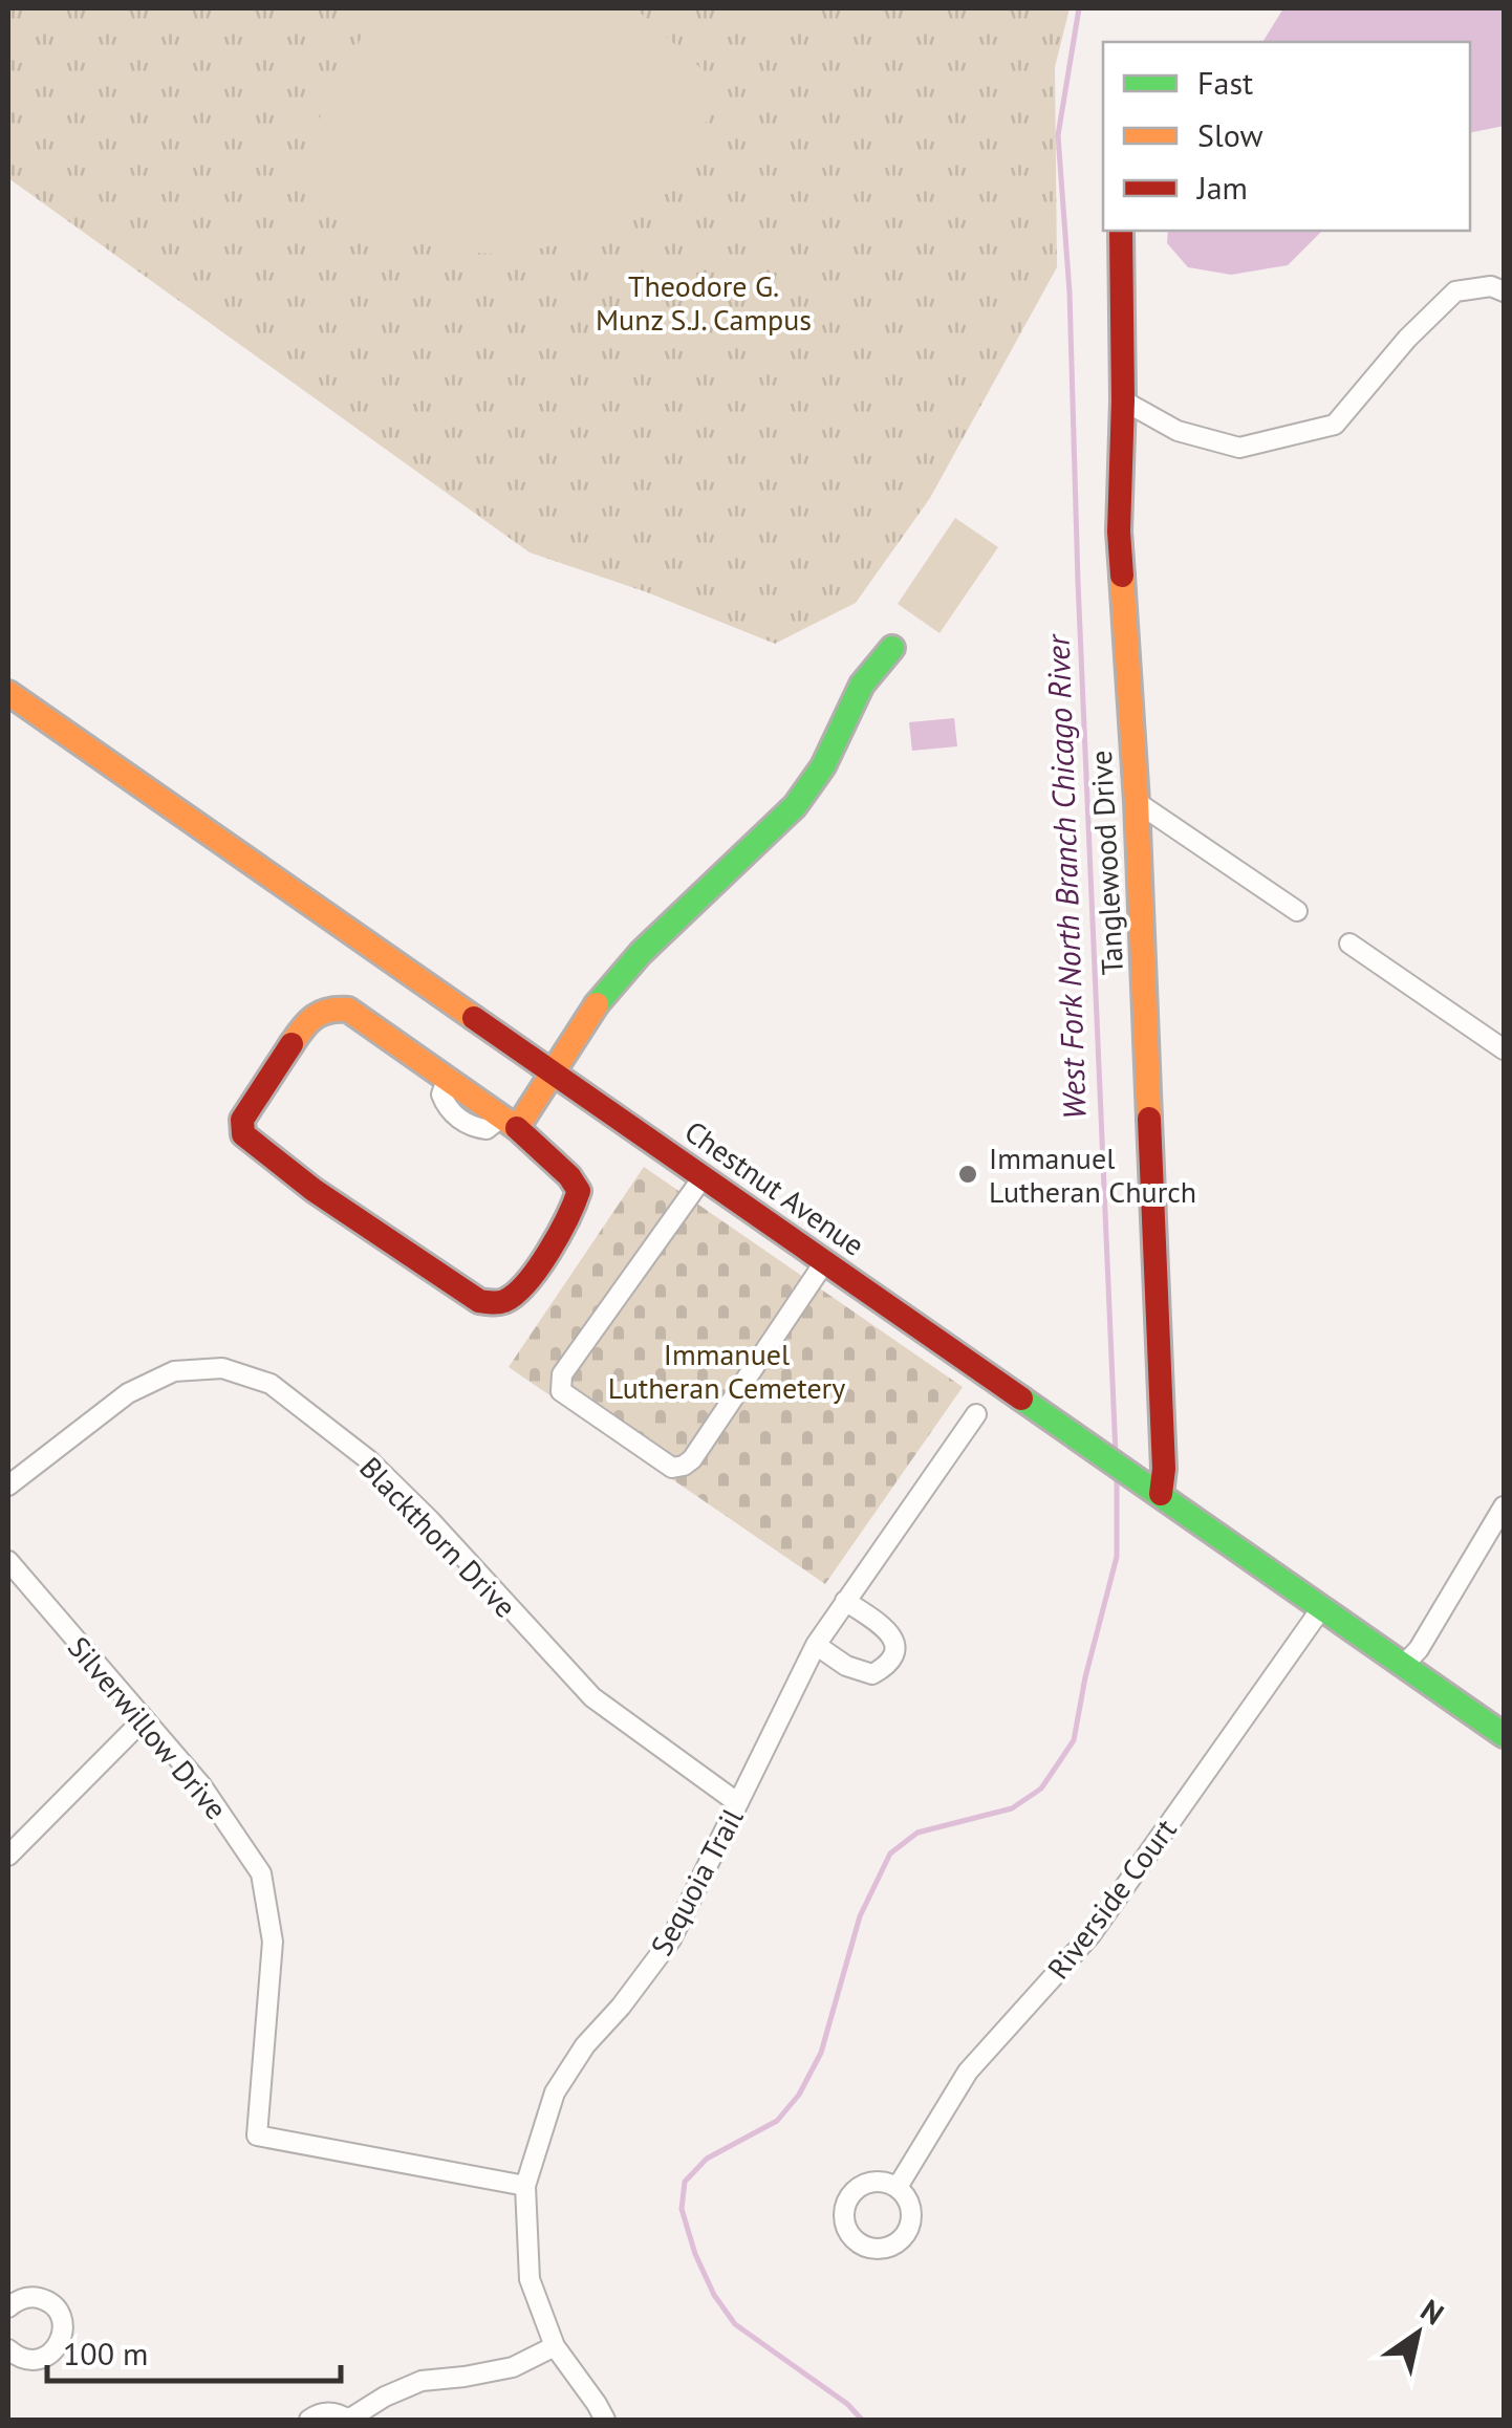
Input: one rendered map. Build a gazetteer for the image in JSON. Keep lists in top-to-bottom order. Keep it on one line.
{"streets":{"street":["Tanglewood Drive","Chestnut Avenue","Blackthorn Drive","Silverwillow Drive","Sequoia Trail","Riverside Court"]},"crossings":[["Tanglewood Drive","Chestnut Avenue"],["Chestnut Avenue","Riverside Court"],["Blackthorn Drive","Sequoia Trail"],["Silverwillow Drive","Sequoia Trail"]],"water":["West Fork North Branch Chicago River"],"parks":["Theodore G. Munz S.J. Campus","Immanuel Lutheran Cemetery"],"places":["Immanuel Lutheran Church"],"legend":["Fast","Slow","Jam"],"scale_bar":"100 m","north":"top right"}
